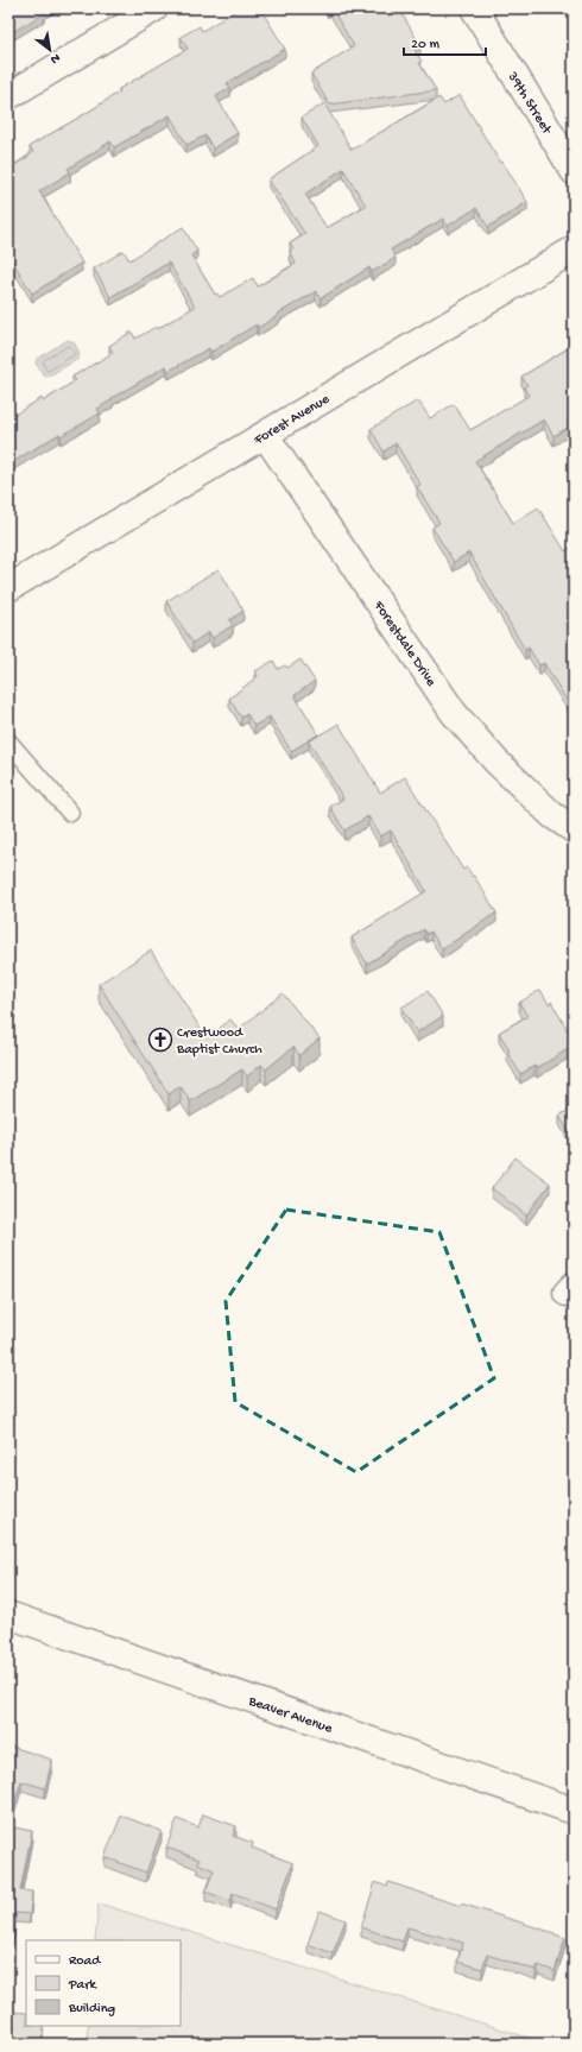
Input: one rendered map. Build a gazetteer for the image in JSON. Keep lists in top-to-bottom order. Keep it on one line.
{"streets":{"street":["39th Street","Forest Avenue","Forestdale Drive","Beaver Avenue"]},"crossings":[["Forest Avenue","Forestdale Drive"]],"places":{"church":["Crestwood Baptist Church"]},"legend":["Road","Park","Building"],"scale_bar":"20 m","north":"bottom right"}
